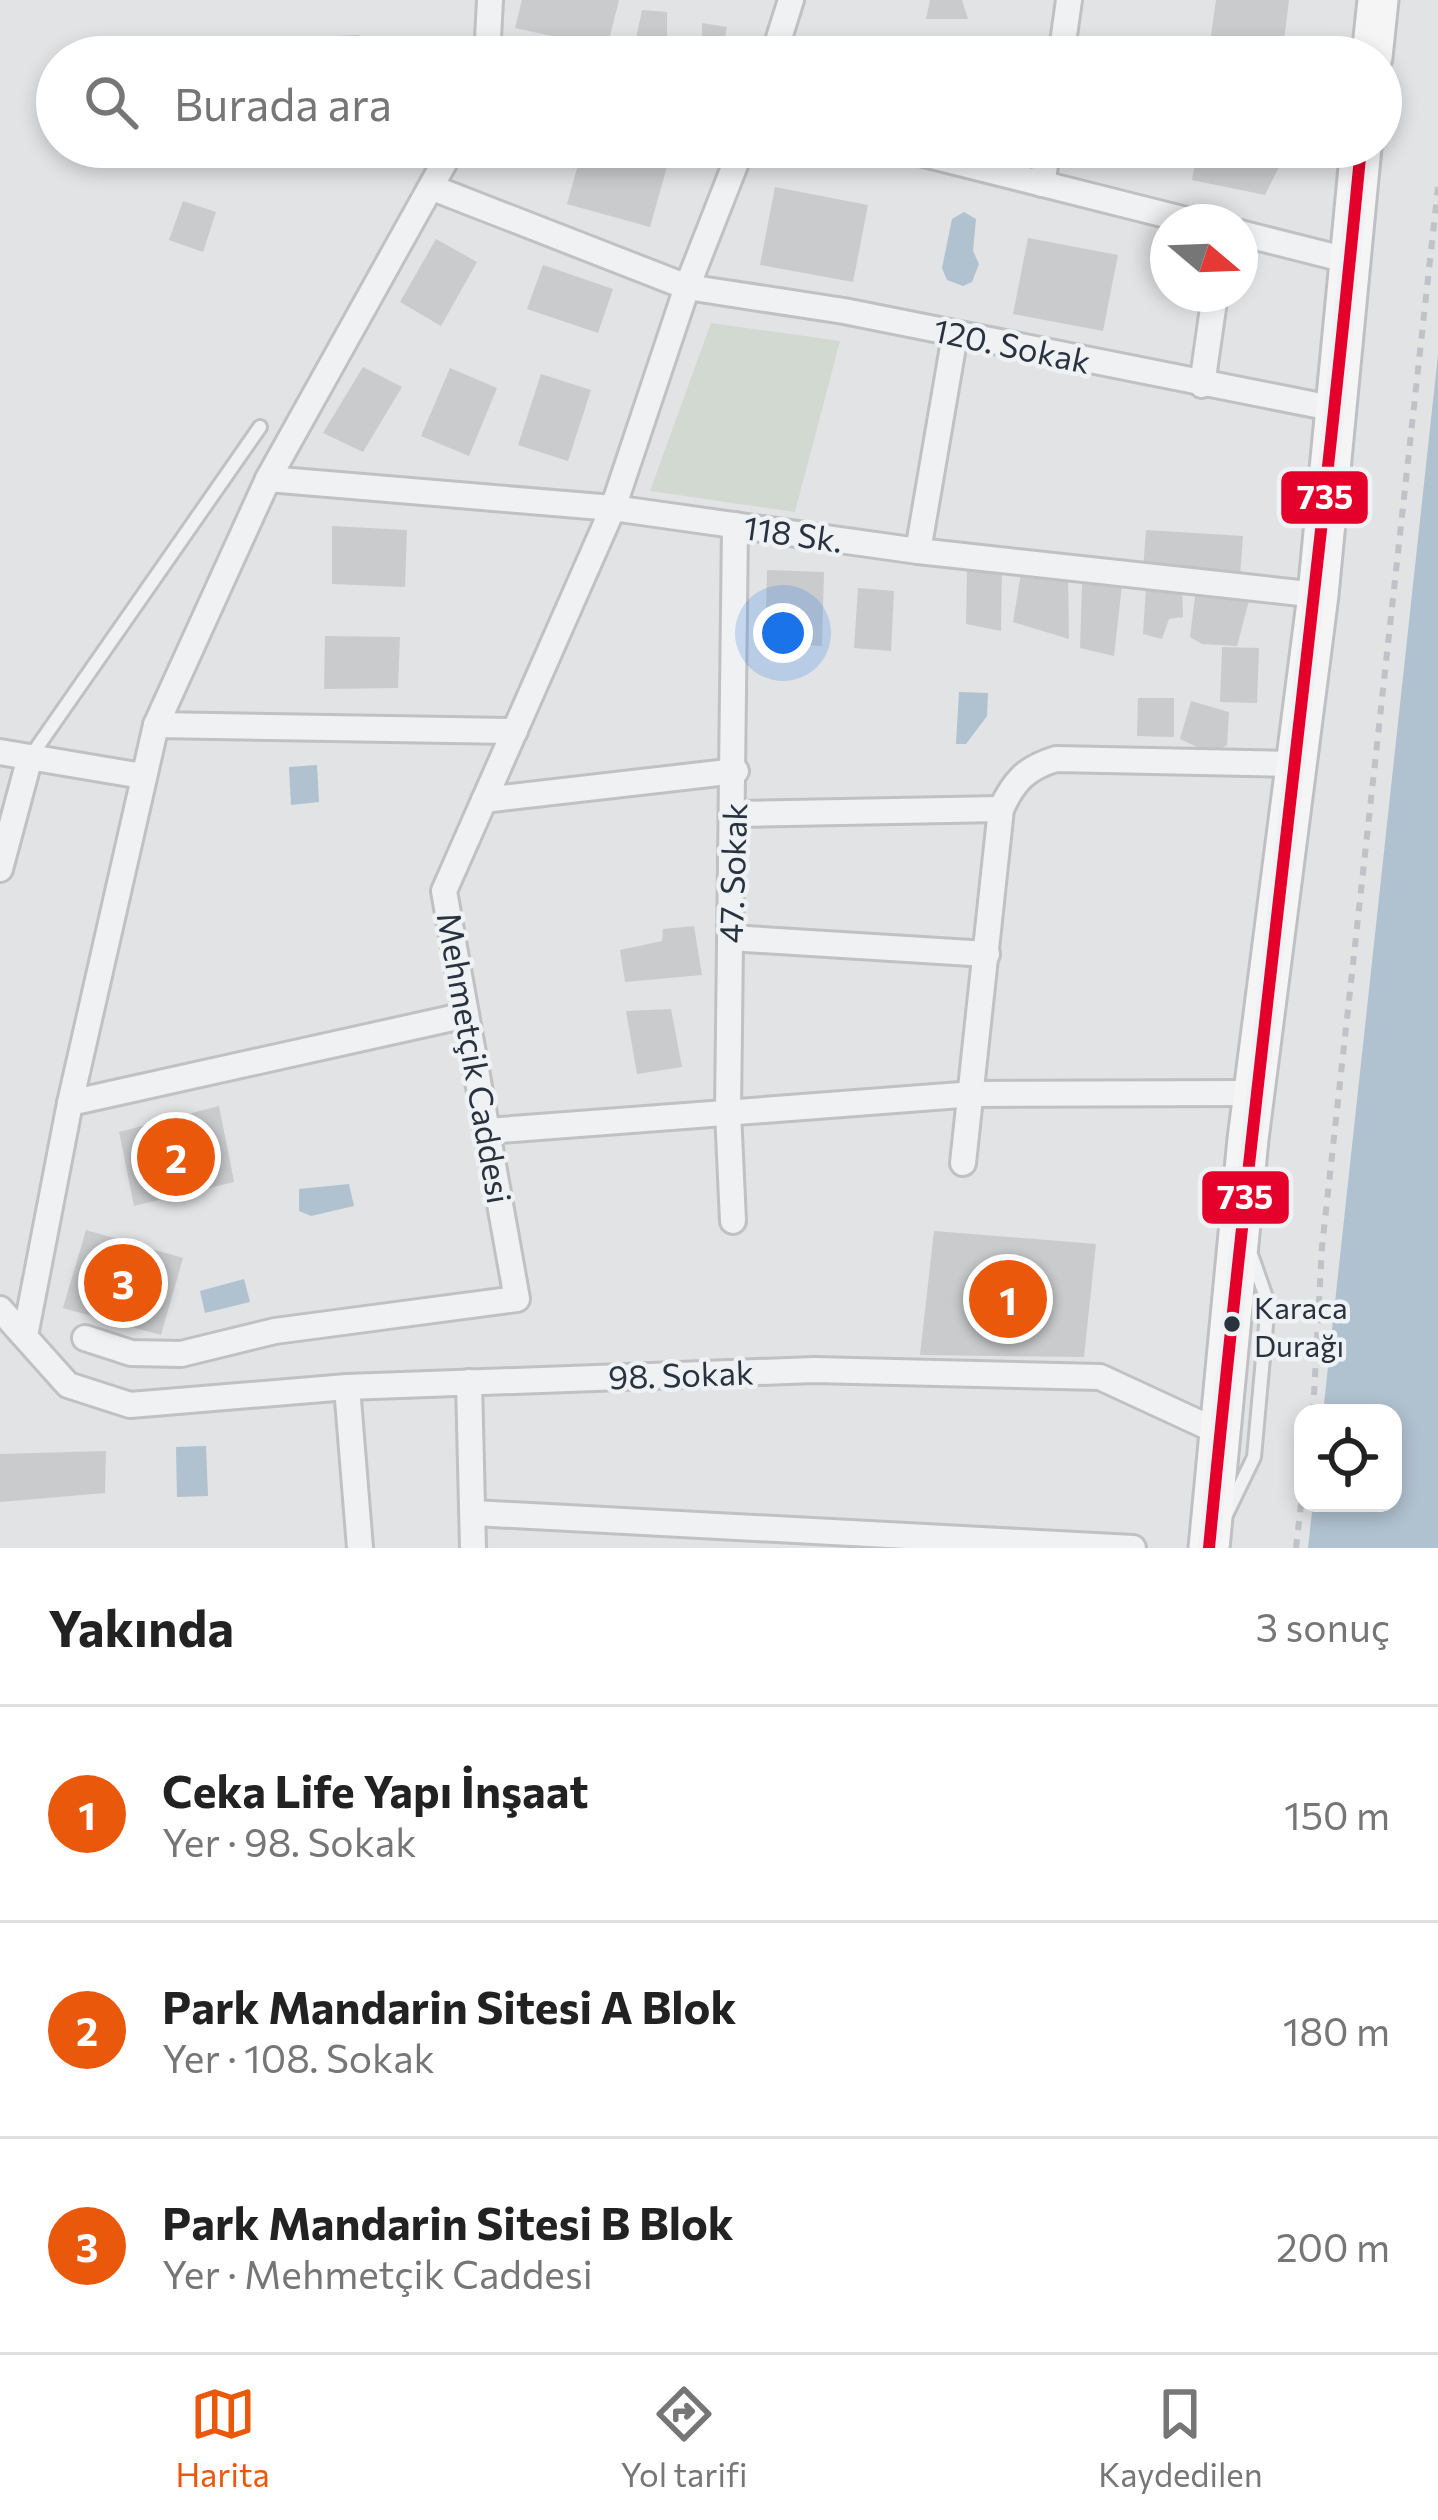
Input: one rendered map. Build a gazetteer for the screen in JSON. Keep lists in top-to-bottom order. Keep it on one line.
{"streets":{"street":["120. Sokak","118 Sk.","47. Sokak","Mehmetçik Caddesi","98. Sokak"]},"crossings":[["120. Sokak","Mehmetçik Caddesi"],["118 Sk.","47. Sokak"],["118 Sk.","Mehmetçik Caddesi"]],"places":["Karaca Durağı"],"lines":["transit line 735"],"north":"right","page":{"search":"Burada ara","pins":["2","3","1"],"heading":["Yakında","3 sonuç"],"list":[{"mark":"1","name":"Ceka Life Yapı İnşaat","note":"Yer · 98. Sokak","value":"150 m"},{"mark":"2","name":"Park Mandarin Sitesi A Blok","note":"Yer · 108. Sokak","value":"180 m"},{"mark":"3","name":"Park Mandarin Sitesi B Blok","note":"Yer · Mehmetçik Caddesi","value":"200 m"}],"nav":["Harita","Yol tarifi","Kaydedilen"]}}
